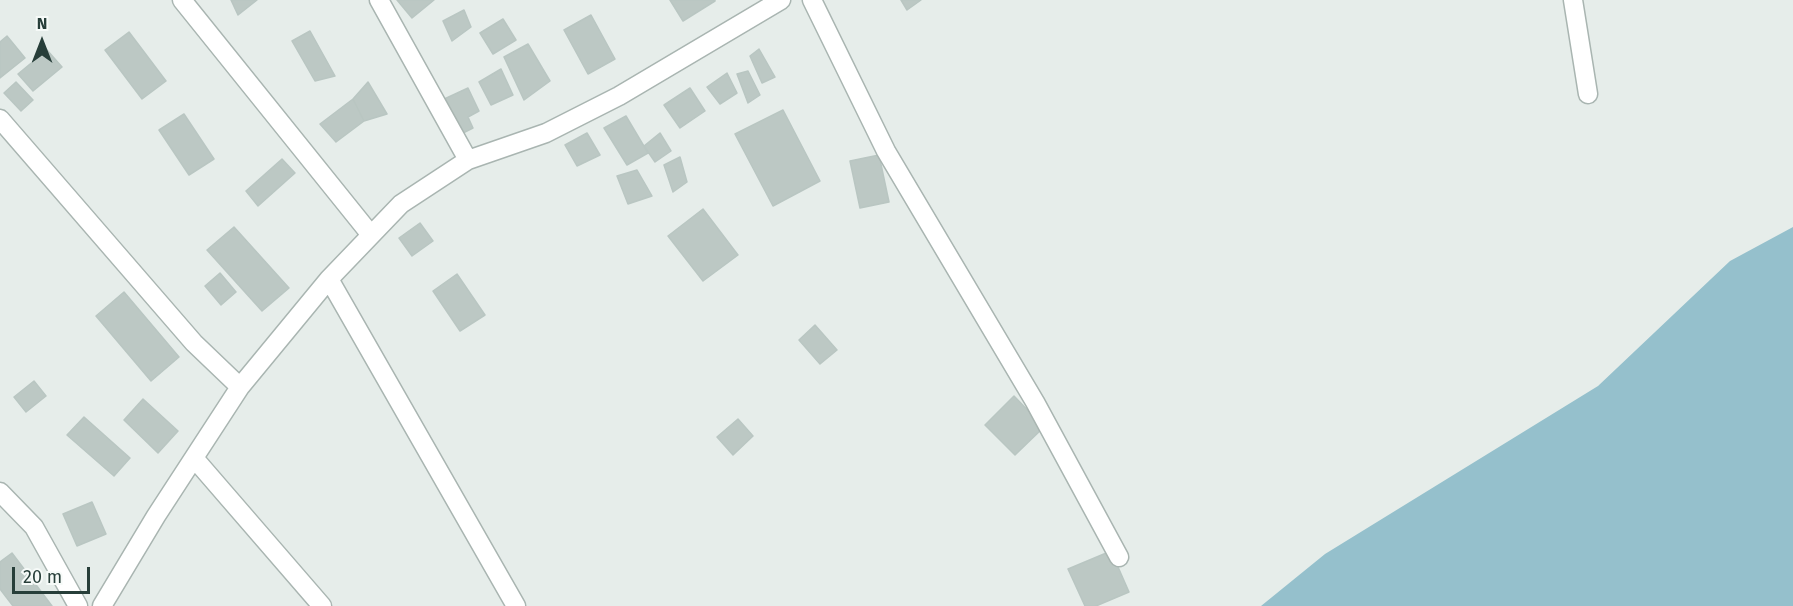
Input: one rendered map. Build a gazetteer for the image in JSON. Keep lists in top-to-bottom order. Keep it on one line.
{"scale_bar":"20 m","north":"top"}
